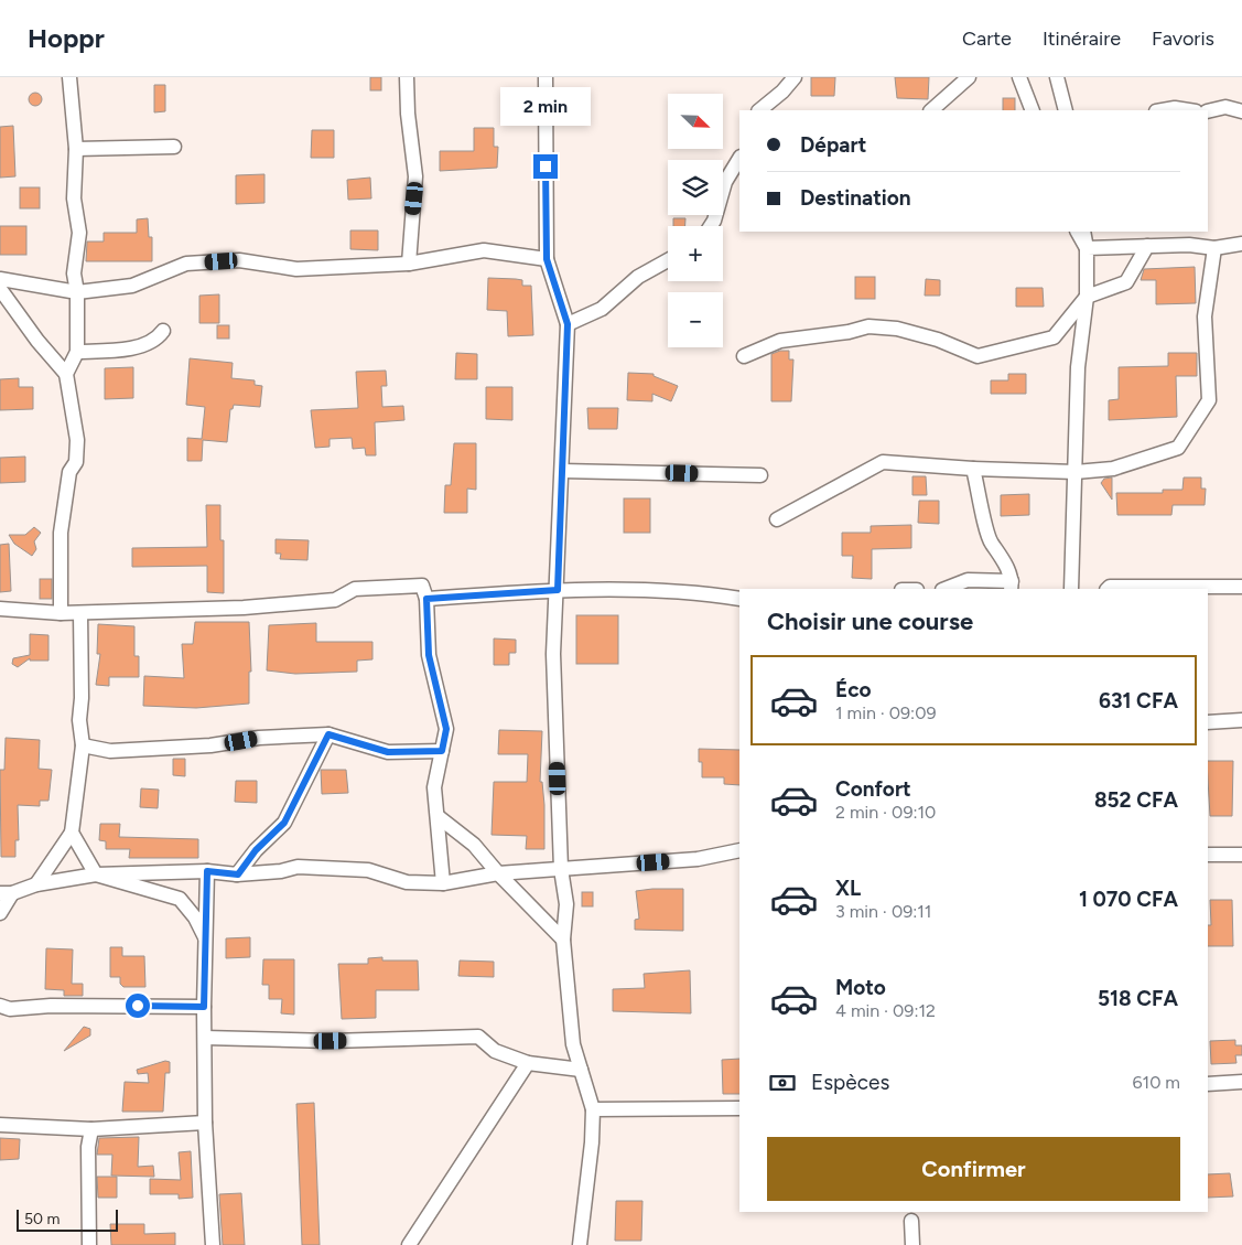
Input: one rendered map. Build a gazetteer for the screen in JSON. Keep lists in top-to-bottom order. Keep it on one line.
{"scale_bar":"50 m","north":"bottom right","page":{"header":"Hoppr","nav":["Carte","Itinéraire","Favoris"],"bubble":"2 min","map_buttons":["+","−"],"banner":["Départ","Destination"],"heading":"Choisir une course","list":[{"name":"Éco","note":"1 min · 09:09","value":"631 CFA"},{"name":"Confort","note":"2 min · 09:10","value":"852 CFA"},{"name":"XL","note":"3 min · 09:11","value":"1 070 CFA"},{"name":"Moto","note":"4 min · 09:12","value":"518 CFA"}],"pay":["Espèces","610 m"],"buttons":"Confirmer","scale":"50 m"}}
